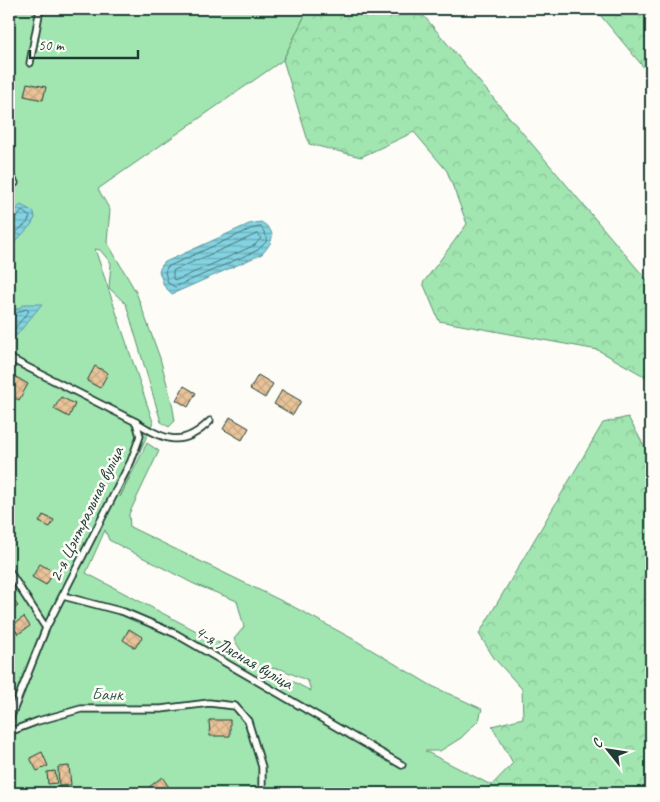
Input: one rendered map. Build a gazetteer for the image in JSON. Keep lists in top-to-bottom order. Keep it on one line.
{"streets":{"lane":["2-я Цэнтральная вуліца","4-я Лясная вуліца"]},"crossings":[["2-я Цэнтральная вуліца","4-я Лясная вуліца"]],"parks":["Банк"],"scale_bar":"50 m","north":"top left"}
